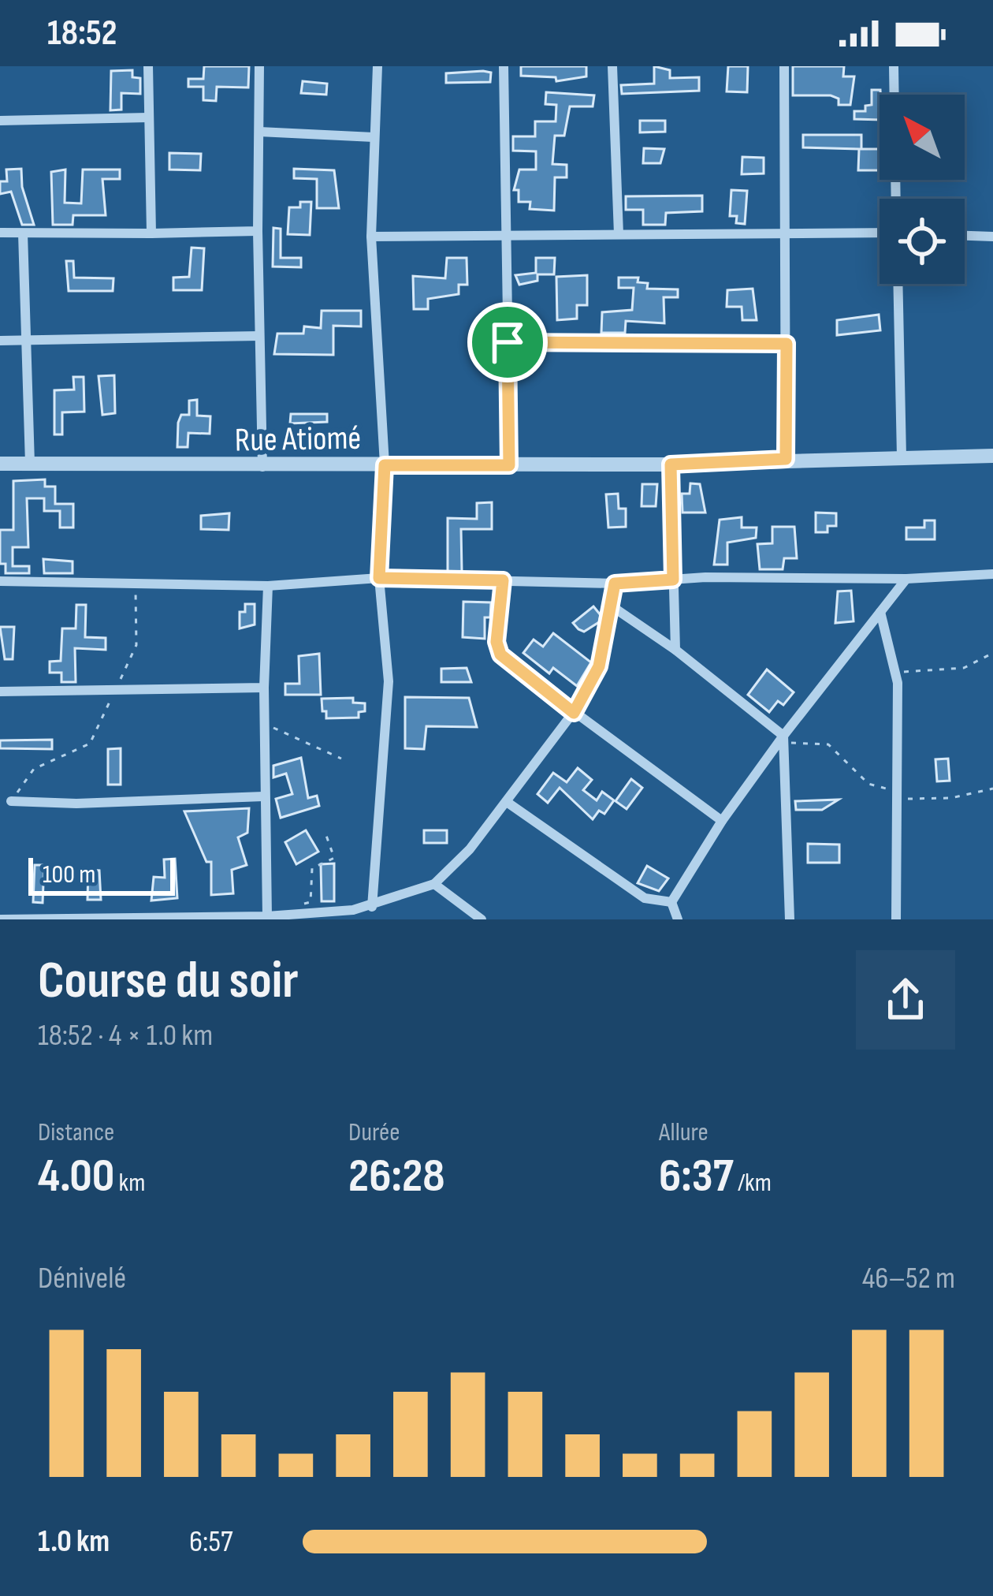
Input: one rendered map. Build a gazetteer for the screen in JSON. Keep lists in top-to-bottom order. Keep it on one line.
{"streets":{"street":["Rue Atiomé"]},"scale_bar":"100 m","north":"top left","page":{"status":"18:52","scale":"100 m","heading":["Course du soir","18:52 · 4 × 1.0 km"],"stats":[["Distance","4.00 km"],["Durée","26:28"],["Allure","6:37 /km"]],"chart":["Dénivelé","46–52 m"],"list":[{"name":"1.0 km","note":"6:57"}]}}
